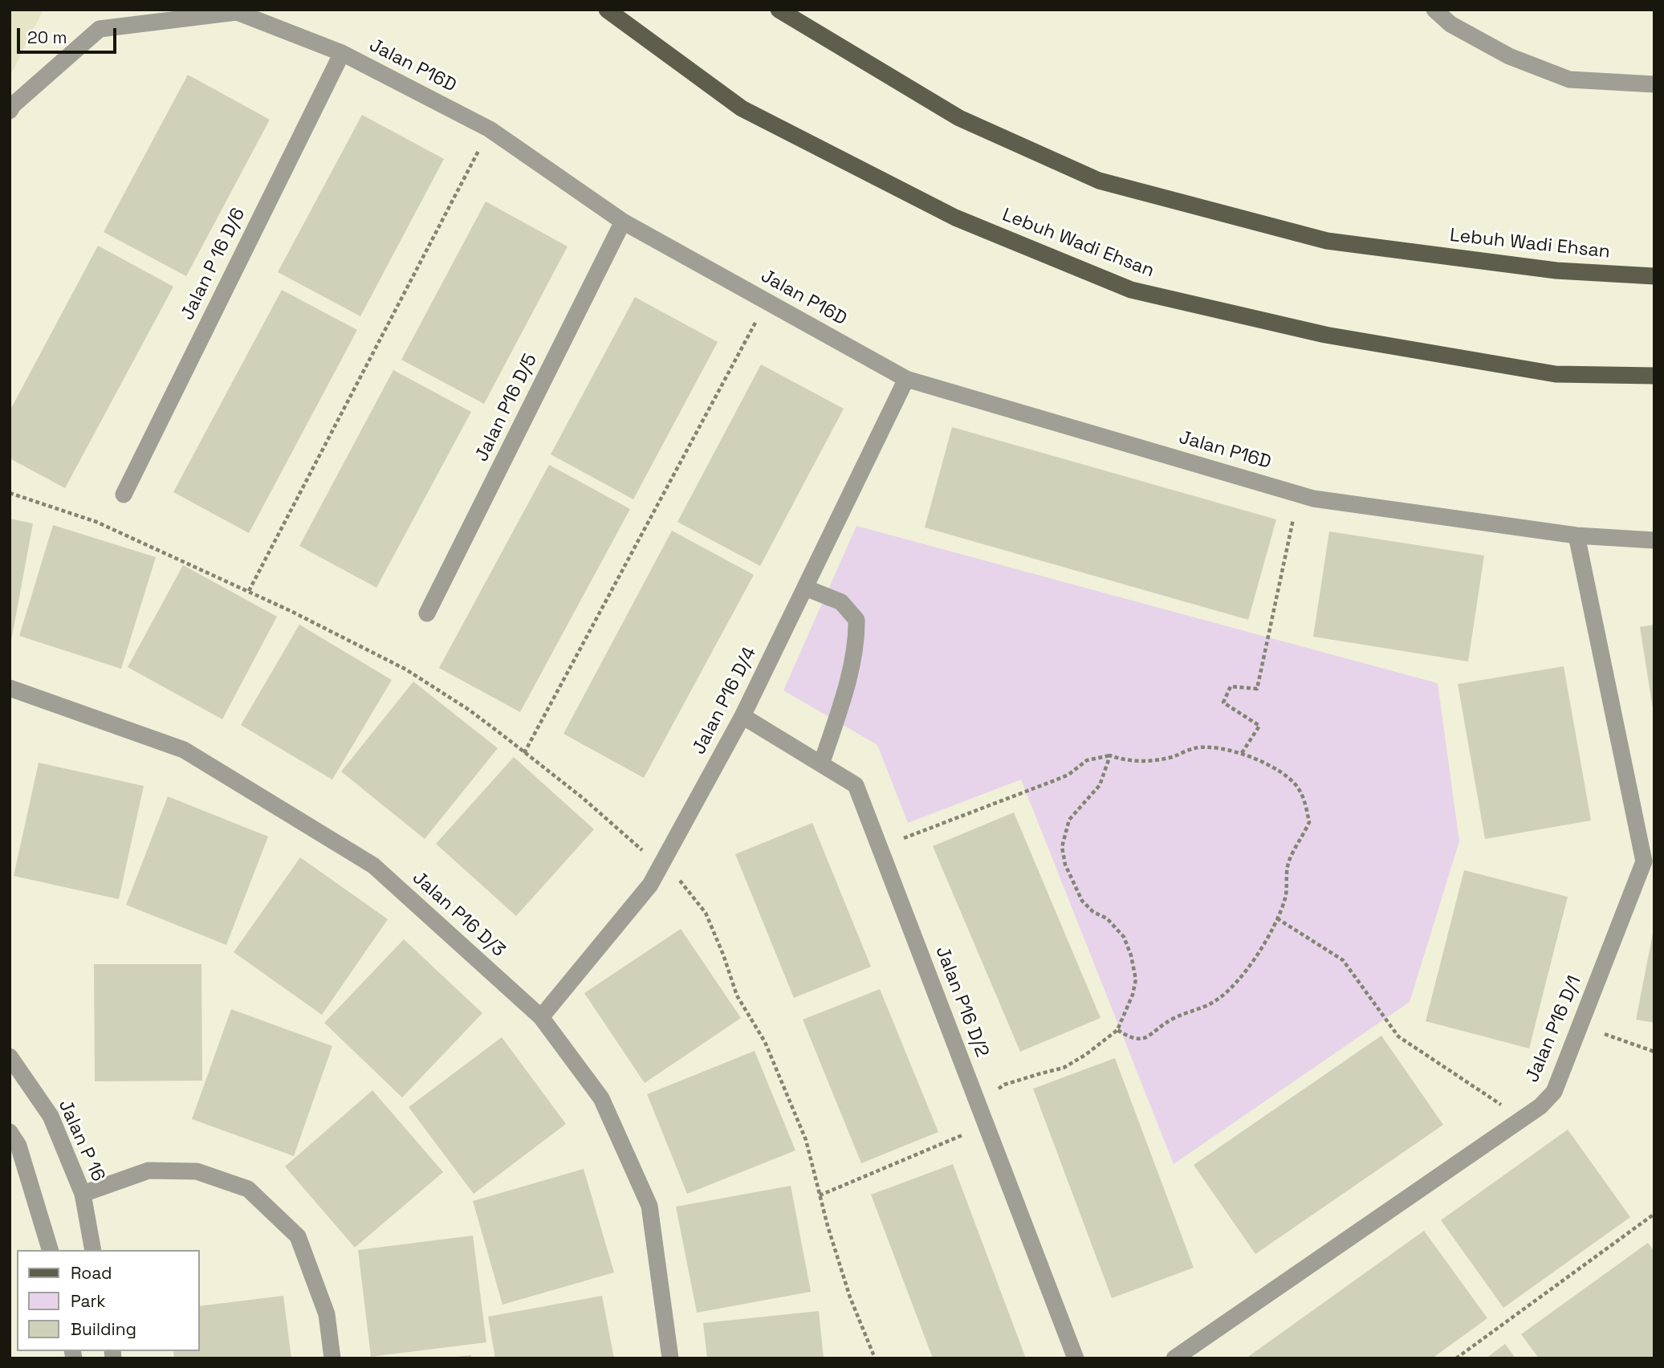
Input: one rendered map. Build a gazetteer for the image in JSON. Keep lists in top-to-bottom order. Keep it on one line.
{"streets":{"main road":["Lebuh Wadi Ehsan"],"street":["Jalan P16D","Jalan P 16 D/6","Jalan P16 D/5","Jalan P16 D/4","Jalan P16 D/3","Jalan P16 D/2","Jalan P16 D/1","Jalan P 16"]},"crossings":[["Jalan P16D","Jalan P 16 D/6"],["Jalan P16D","Jalan P16 D/5"],["Jalan P16D","Jalan P16 D/4"],["Jalan P16D","Jalan P16 D/1"],["Jalan P16 D/4","Jalan P16 D/3"],["Jalan P16 D/4","Jalan P16 D/2"]],"legend":["Road","Park","Building"],"scale_bar":"20 m"}
